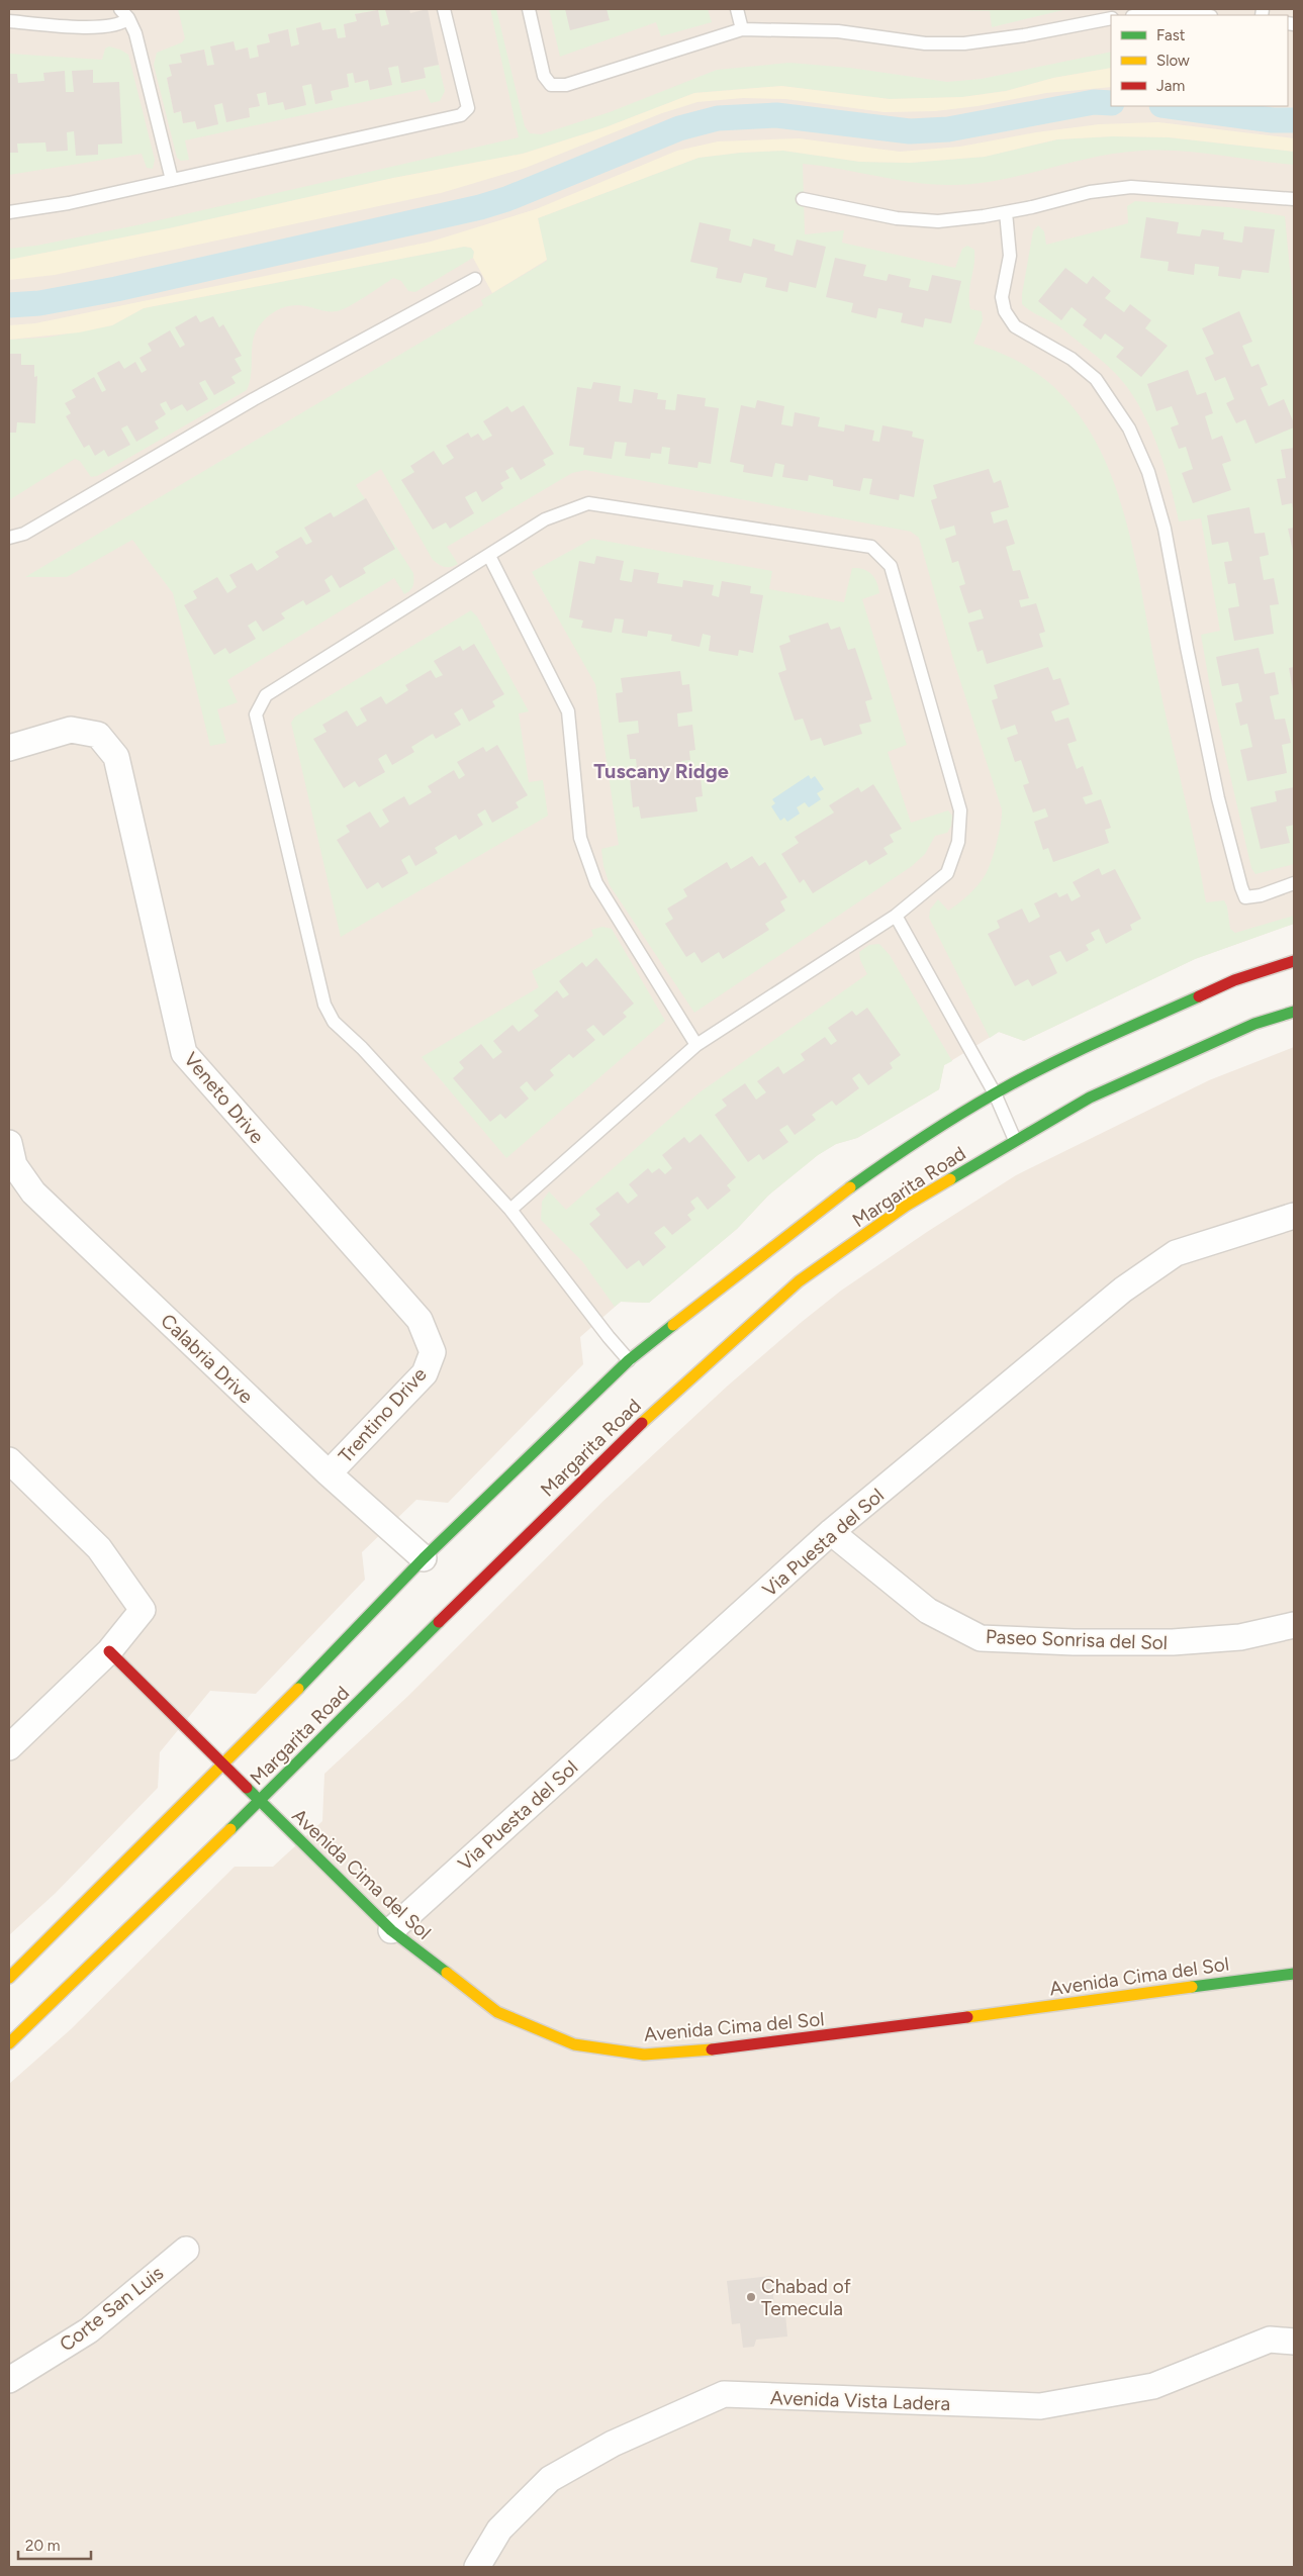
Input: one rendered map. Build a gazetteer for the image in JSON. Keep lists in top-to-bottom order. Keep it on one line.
{"streets":{"main road":["Margarita Road","Avenida Cima del Sol"],"street":["Veneto Drive","Calabria Drive","Trentino Drive","Via Puesta del Sol","Paseo Sonrisa del Sol","Corte San Luis","Avenida Vista Ladera"]},"crossings":[["Veneto Drive","Trentino Drive"],["Margarita Road","Calabria Drive"],["Margarita Road","Avenida Cima del Sol"],["Calabria Drive","Trentino Drive"],["Via Puesta del Sol","Paseo Sonrisa del Sol"],["Via Puesta del Sol","Avenida Cima del Sol"]],"districts":["Tuscany Ridge"],"places":["Chabad of Temecula"],"legend":["Fast","Slow","Jam"],"scale_bar":"20 m"}
